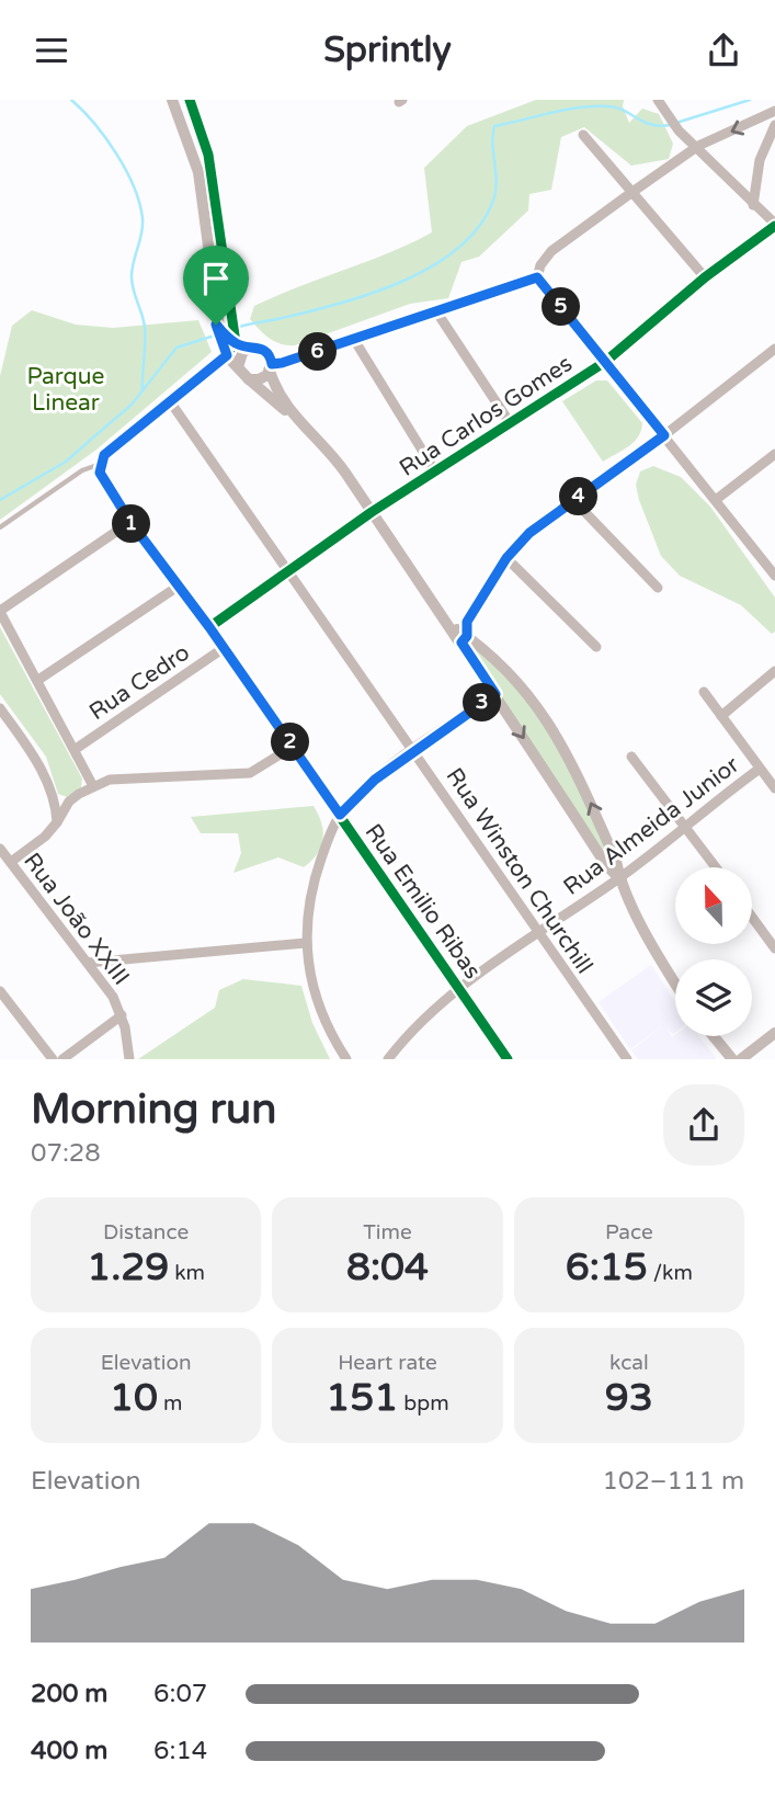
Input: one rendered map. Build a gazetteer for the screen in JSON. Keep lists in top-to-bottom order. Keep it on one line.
{"streets":{"street":["Rua Carlos Gomes","Rua Cedro","Rua Almeida Junior","Rua Winston Churchill","Rua Emilio Ribas","Rua João XXIII"]},"crossings":[["Rua Carlos Gomes","Rua Winston Churchill"],["Rua Carlos Gomes","Rua Emilio Ribas"],["Rua Cedro","Rua Emilio Ribas"],["Rua Almeida Junior","Rua Winston Churchill"],["Rua Almeida Junior","Rua Emilio Ribas"]],"parks":["Parque Linear"],"north":"top","page":{"header":"Sprintly","pins":["5","6","4","1","3","2"],"heading":["Morning run","07:28"],"stats":[["Distance","1.29 km"],["Time","8:04"],["Pace","6:15 /km"],["Elevation","10 m"],["Heart rate","151 bpm"],["kcal","93"]],"chart":["Elevation","102–111 m"],"list":[{"name":"200 m","note":"6:07"},{"name":"400 m","note":"6:14"}]}}
